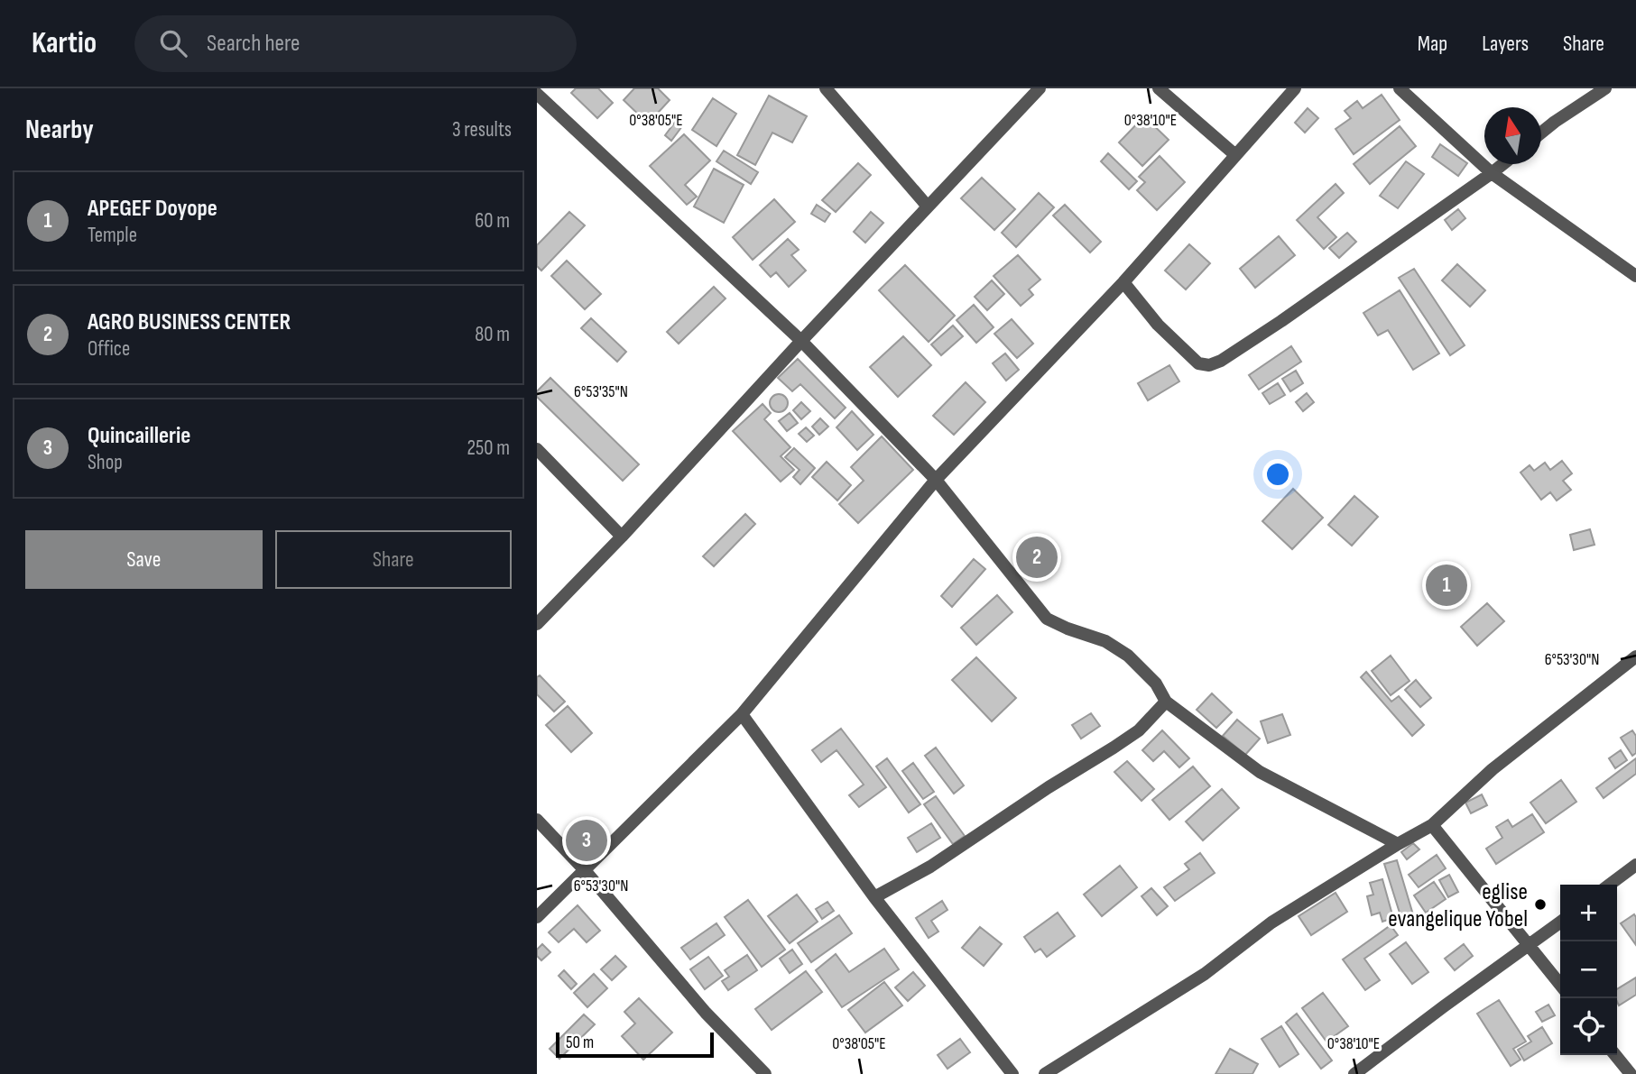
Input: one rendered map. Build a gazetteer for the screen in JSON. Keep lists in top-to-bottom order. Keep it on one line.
{"places":["eglise evangelique Yobel"],"scale_bar":"50 m","north":"top","page":{"header":"Kartio","search":"Search here","nav":["Map","Layers","Share"],"heading":["Nearby","3 results"],"list":[{"mark":"1","name":"APEGEF Doyope","note":"Temple","value":"60 m"},{"mark":"2","name":"AGRO BUSINESS CENTER","note":"Office","value":"80 m"},{"mark":"3","name":"Quincaillerie","note":"Shop","value":"250 m"}],"buttons":["Save","Share"],"pins":["2","1","3"],"map_buttons":["+","−"],"scale":"50 m"},"coordinates":["0°38'05\"E","0°38'10\"E","6°53'35\"N","6°53'30\"N"]}
